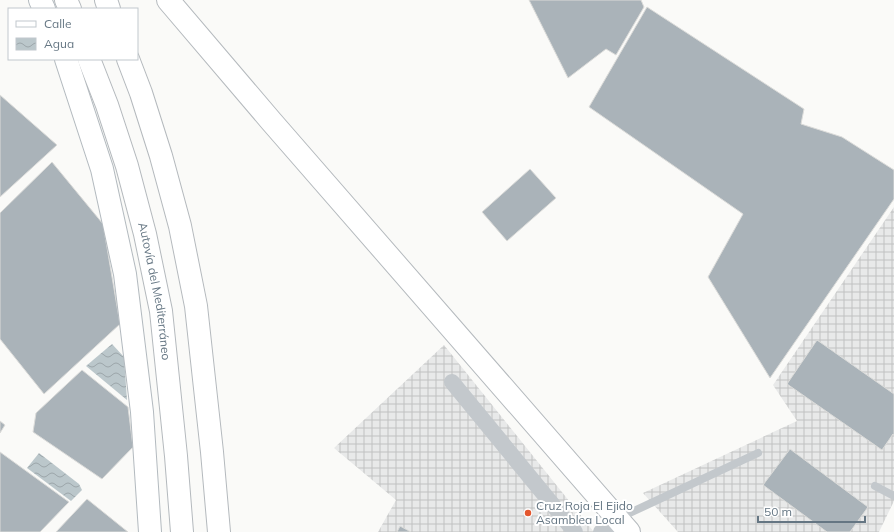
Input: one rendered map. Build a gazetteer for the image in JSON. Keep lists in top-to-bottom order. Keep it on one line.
{"streets":{"main road":["Autovía del Mediterráneo"]},"places":["Cruz Roja El Ejido Asamblea Local"],"legend":["Calle","Agua"],"scale_bar":"50 m"}
